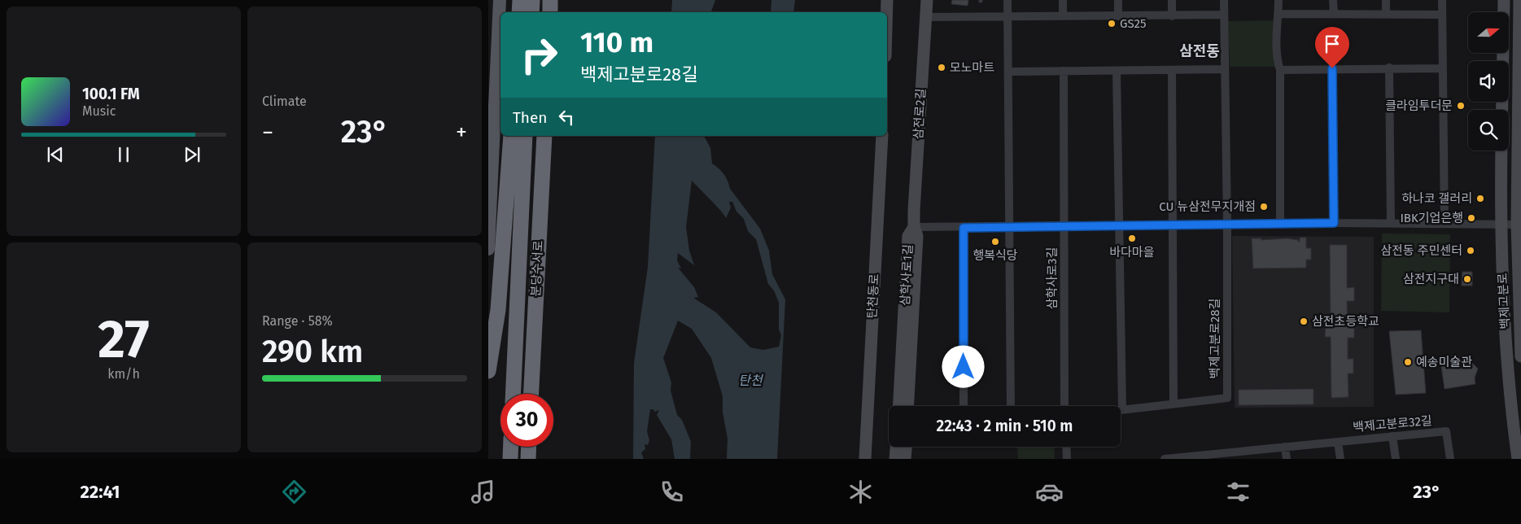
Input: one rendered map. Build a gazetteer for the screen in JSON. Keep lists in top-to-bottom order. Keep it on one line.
{"streets":{"highway":["분당수서로"],"street":["삼전로2길","삼학사로1길","삼학사로3길","탄천동로","백제고분로","백제고분로28길","백제고분로32길"]},"crossings":[["삼전로2길","삼학사로1길"]],"districts":["삼전동"],"water":["탄천"],"places":["GS25","모노마트","클라임투더문","하나코 갤러리","CU 뉴삼전무지개점","IBK기업은행","바다마을","행복식당","삼전동 주민센터","삼전지구대","삼전초등학교","예송미술관"],"north":"right","page":{"tile":["Climate",["27","km/h"],["Range · 58%","290 km"]],"turn":["110 m","백제고분로28길"],"song":["100.1 FM","Music"],"then":"Then","heat":["−","23°","+"],"limit":"30","trip":"22:43 · 2 min · 510 m","tabs":["22:41","23°"]}}
